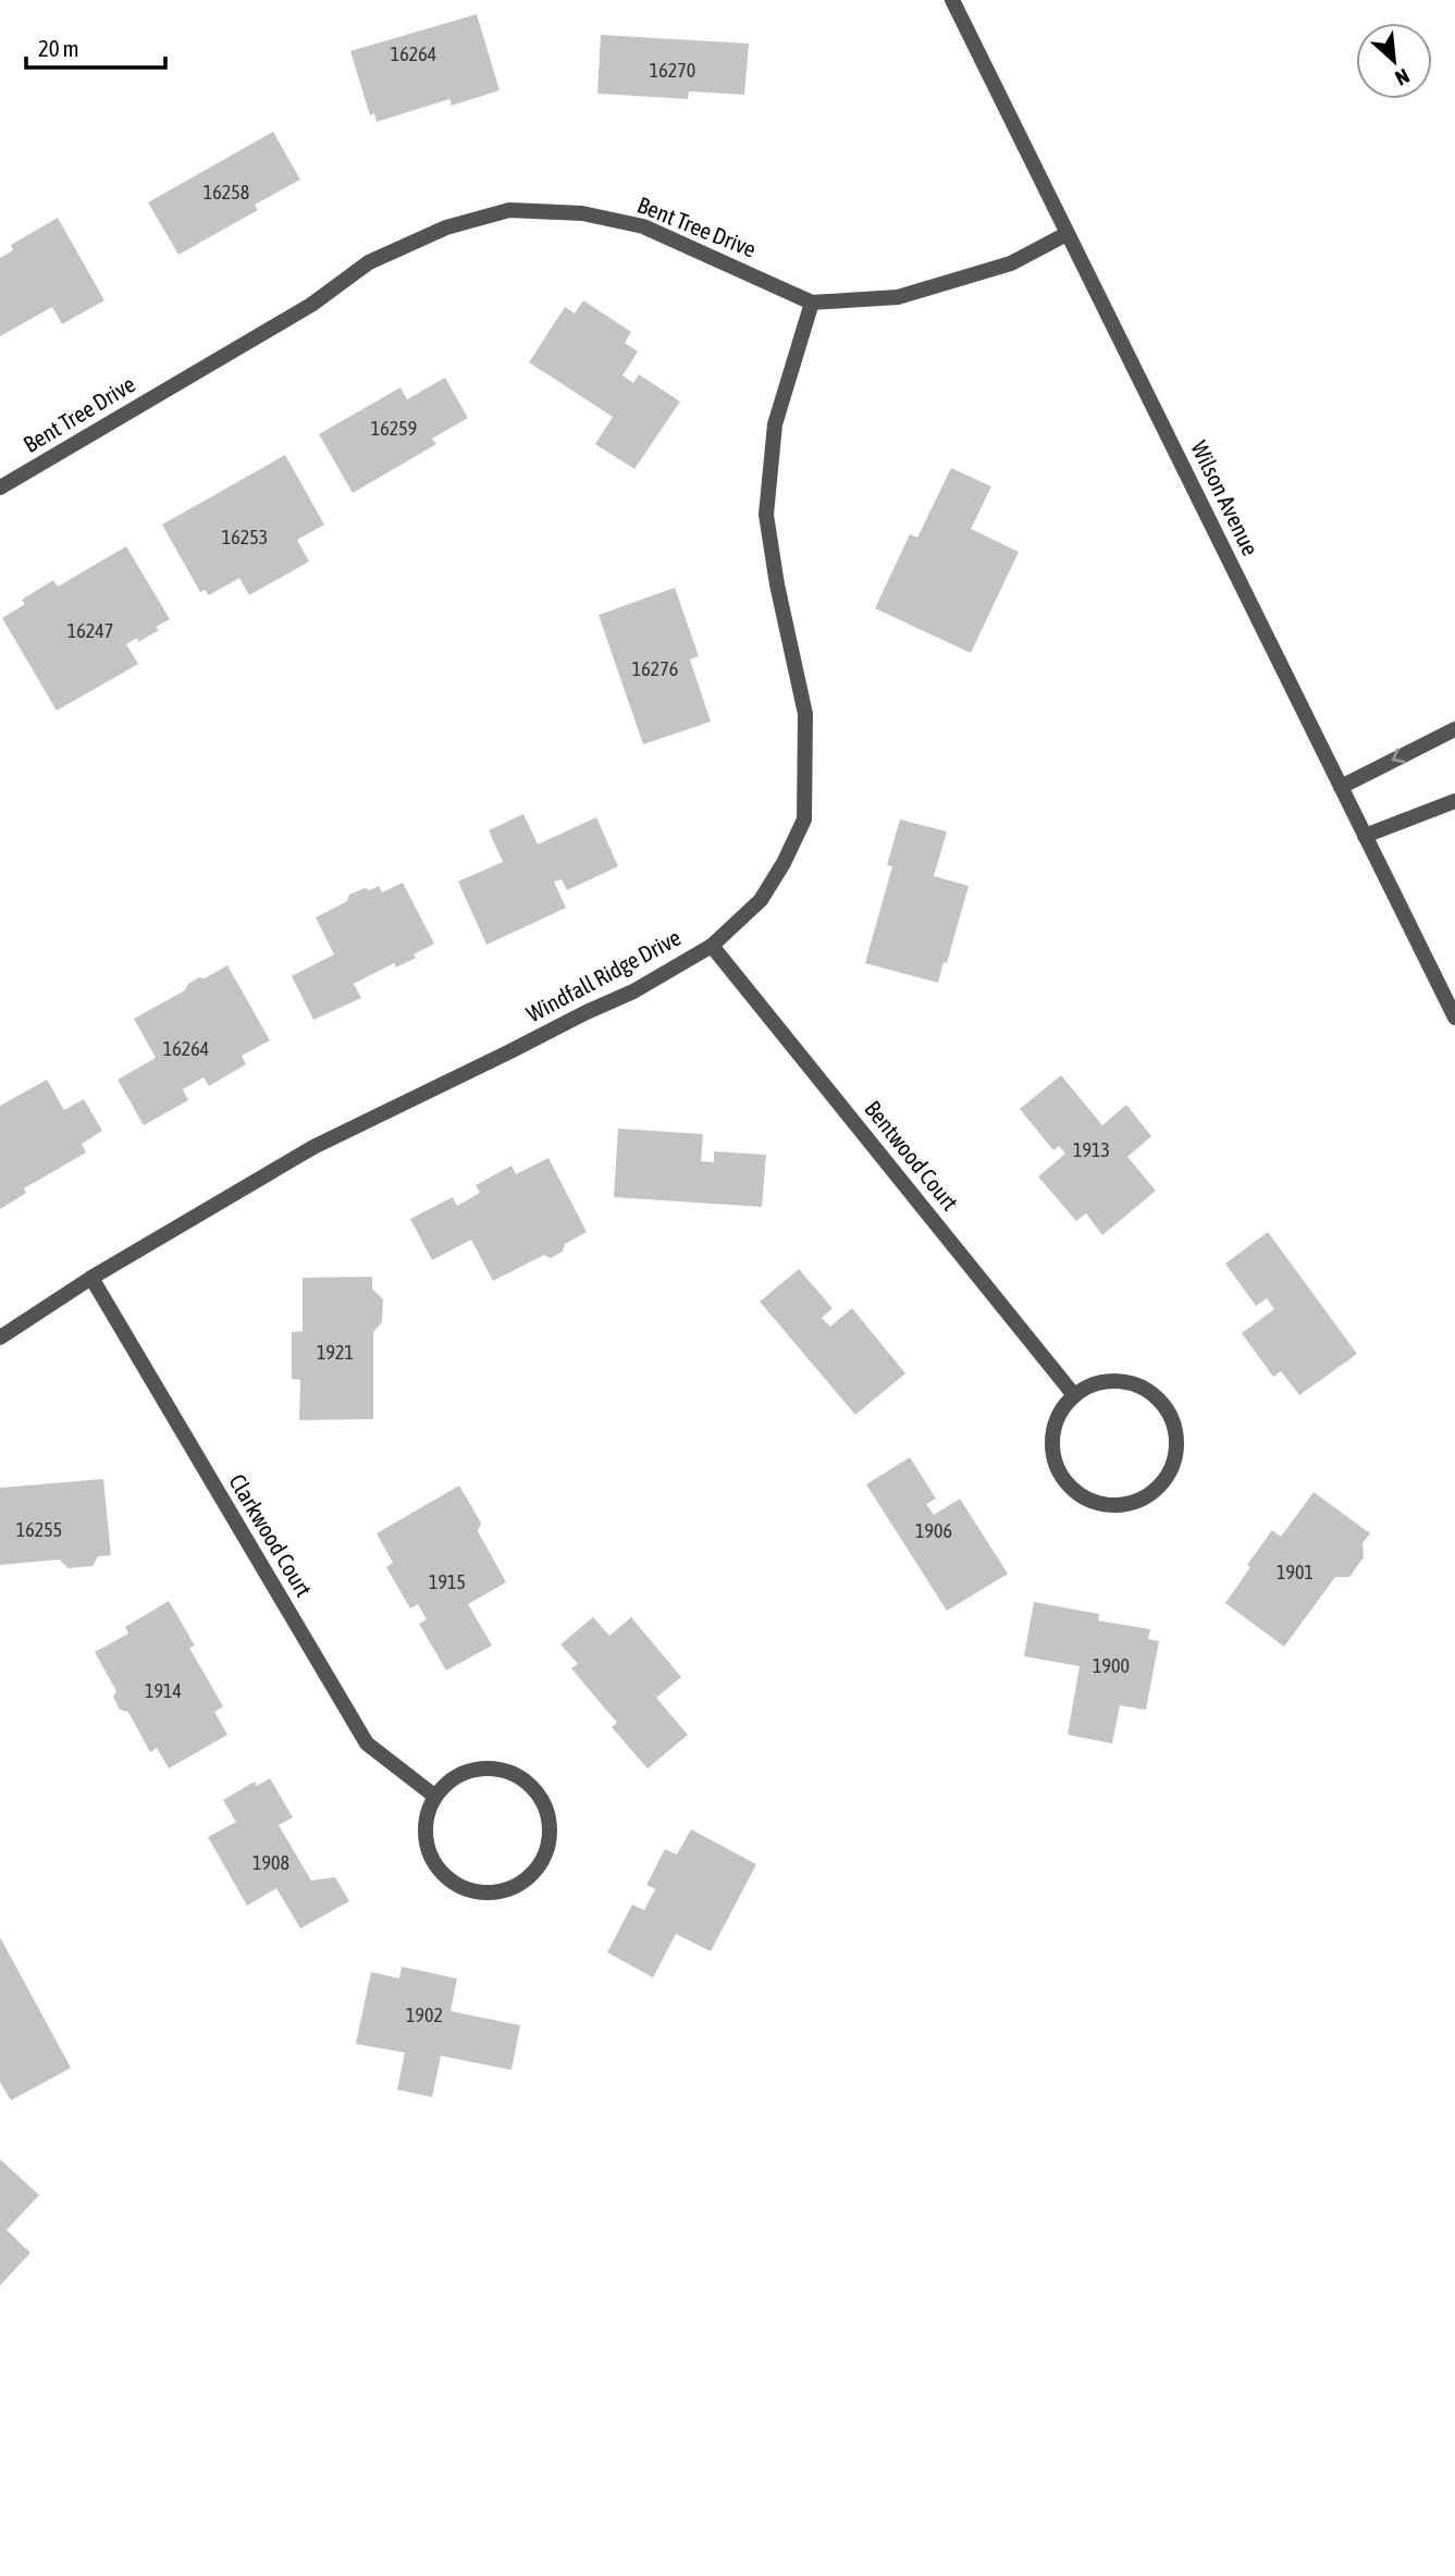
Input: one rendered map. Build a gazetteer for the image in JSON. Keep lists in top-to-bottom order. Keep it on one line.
{"streets":{"street":["Bent Tree Drive","Wilson Avenue","Windfall Ridge Drive","Bentwood Court","Clarkwood Court"]},"crossings":[["Bent Tree Drive","Wilson Avenue"],["Bent Tree Drive","Windfall Ridge Drive"],["Windfall Ridge Drive","Bentwood Court"],["Windfall Ridge Drive","Clarkwood Court"]],"house_numbers":["16264","16270","16258","16259","16253","16247","16276","16264","1913","1921","16255","1906","1901","1915","1900","1914","1908","1902"],"scale_bar":"20 m","north":"bottom right"}
